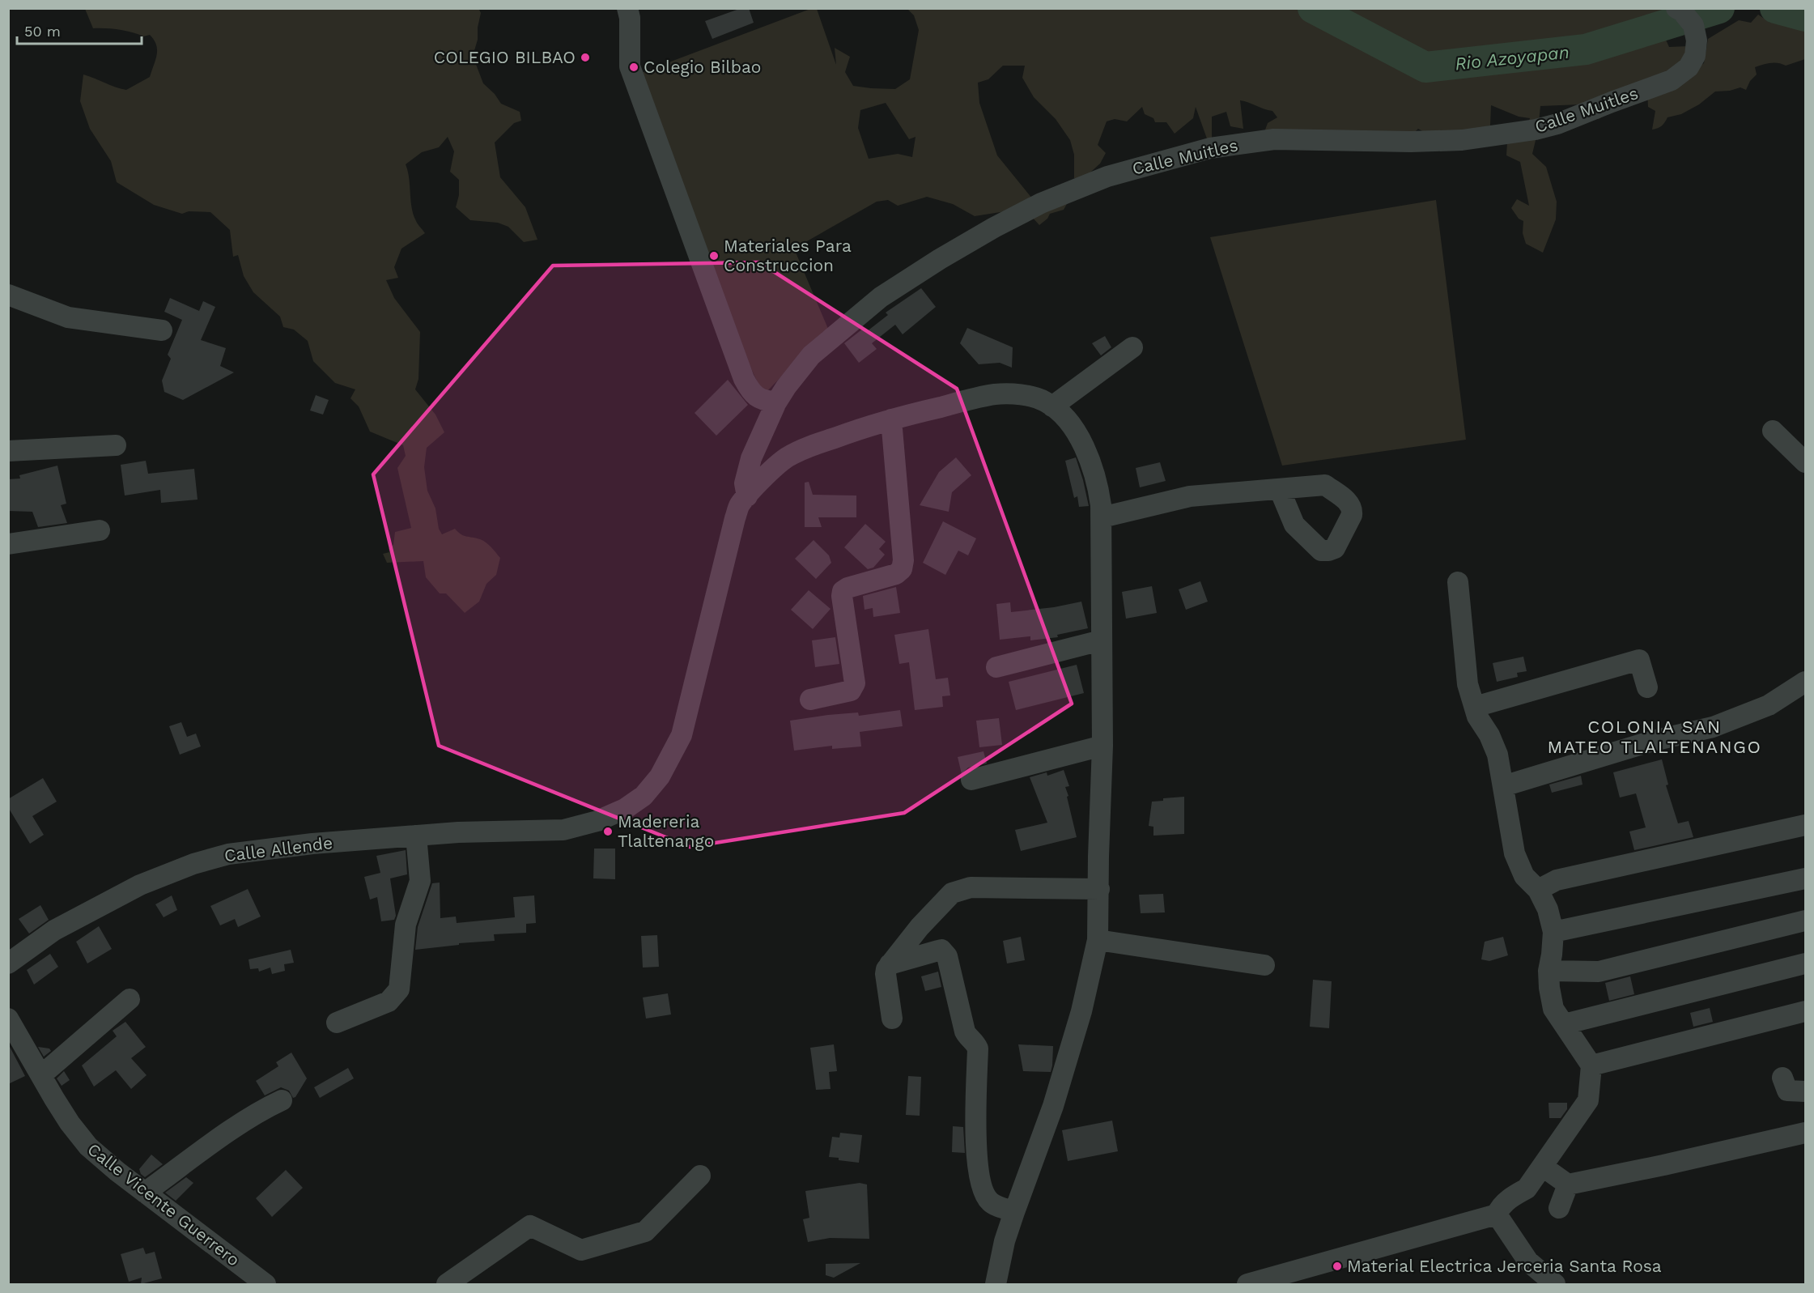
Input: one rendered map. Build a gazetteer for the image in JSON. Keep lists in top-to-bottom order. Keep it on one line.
{"streets":{"street":["Calle Muitles","Calle Allende","Calle Vicente Guerrero"]},"crossings":[["Calle Muitles","Calle Allende"]],"districts":["COLONIA SAN MATEO TLALTENANGO"],"water":["Rio Azoyapan"],"places":["COLEGIO BILBAO","Colegio Bilbao","Materiales Para Construccion","Madereria Tlaltenango","Material Electrica Jerceria Santa Rosa"],"scale_bar":"50 m"}
